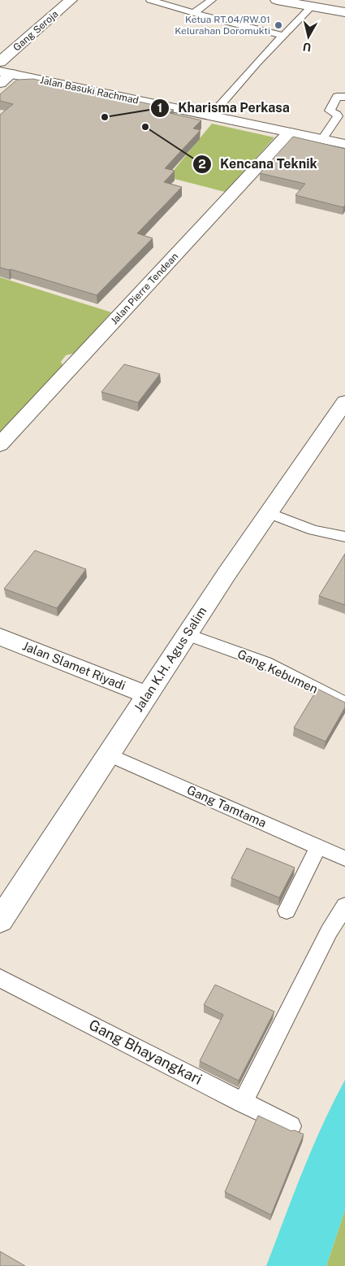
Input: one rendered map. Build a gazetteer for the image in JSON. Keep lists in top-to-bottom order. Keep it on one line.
{"streets":{"street":["Gang Seroja","Jalan Basuki Rachmad","Jalan Pierre Tendean","Jalan K.H. Agus Salim","Jalan Slamet Riyadi"],"lane":["Gang Kebumen","Gang Tamtama","Gang Bhayangkari"]},"crossings":[["Jalan Basuki Rachmad","Jalan Pierre Tendean"],["Jalan K.H. Agus Salim","Jalan Slamet Riyadi"],["Jalan K.H. Agus Salim","Gang Kebumen"],["Jalan K.H. Agus Salim","Gang Tamtama"]],"places":["Ketua RT.04/RW.01 Kelurahan Doromukti","Kharisma Perkasa","Kencana Teknik"],"north":"bottom"}
